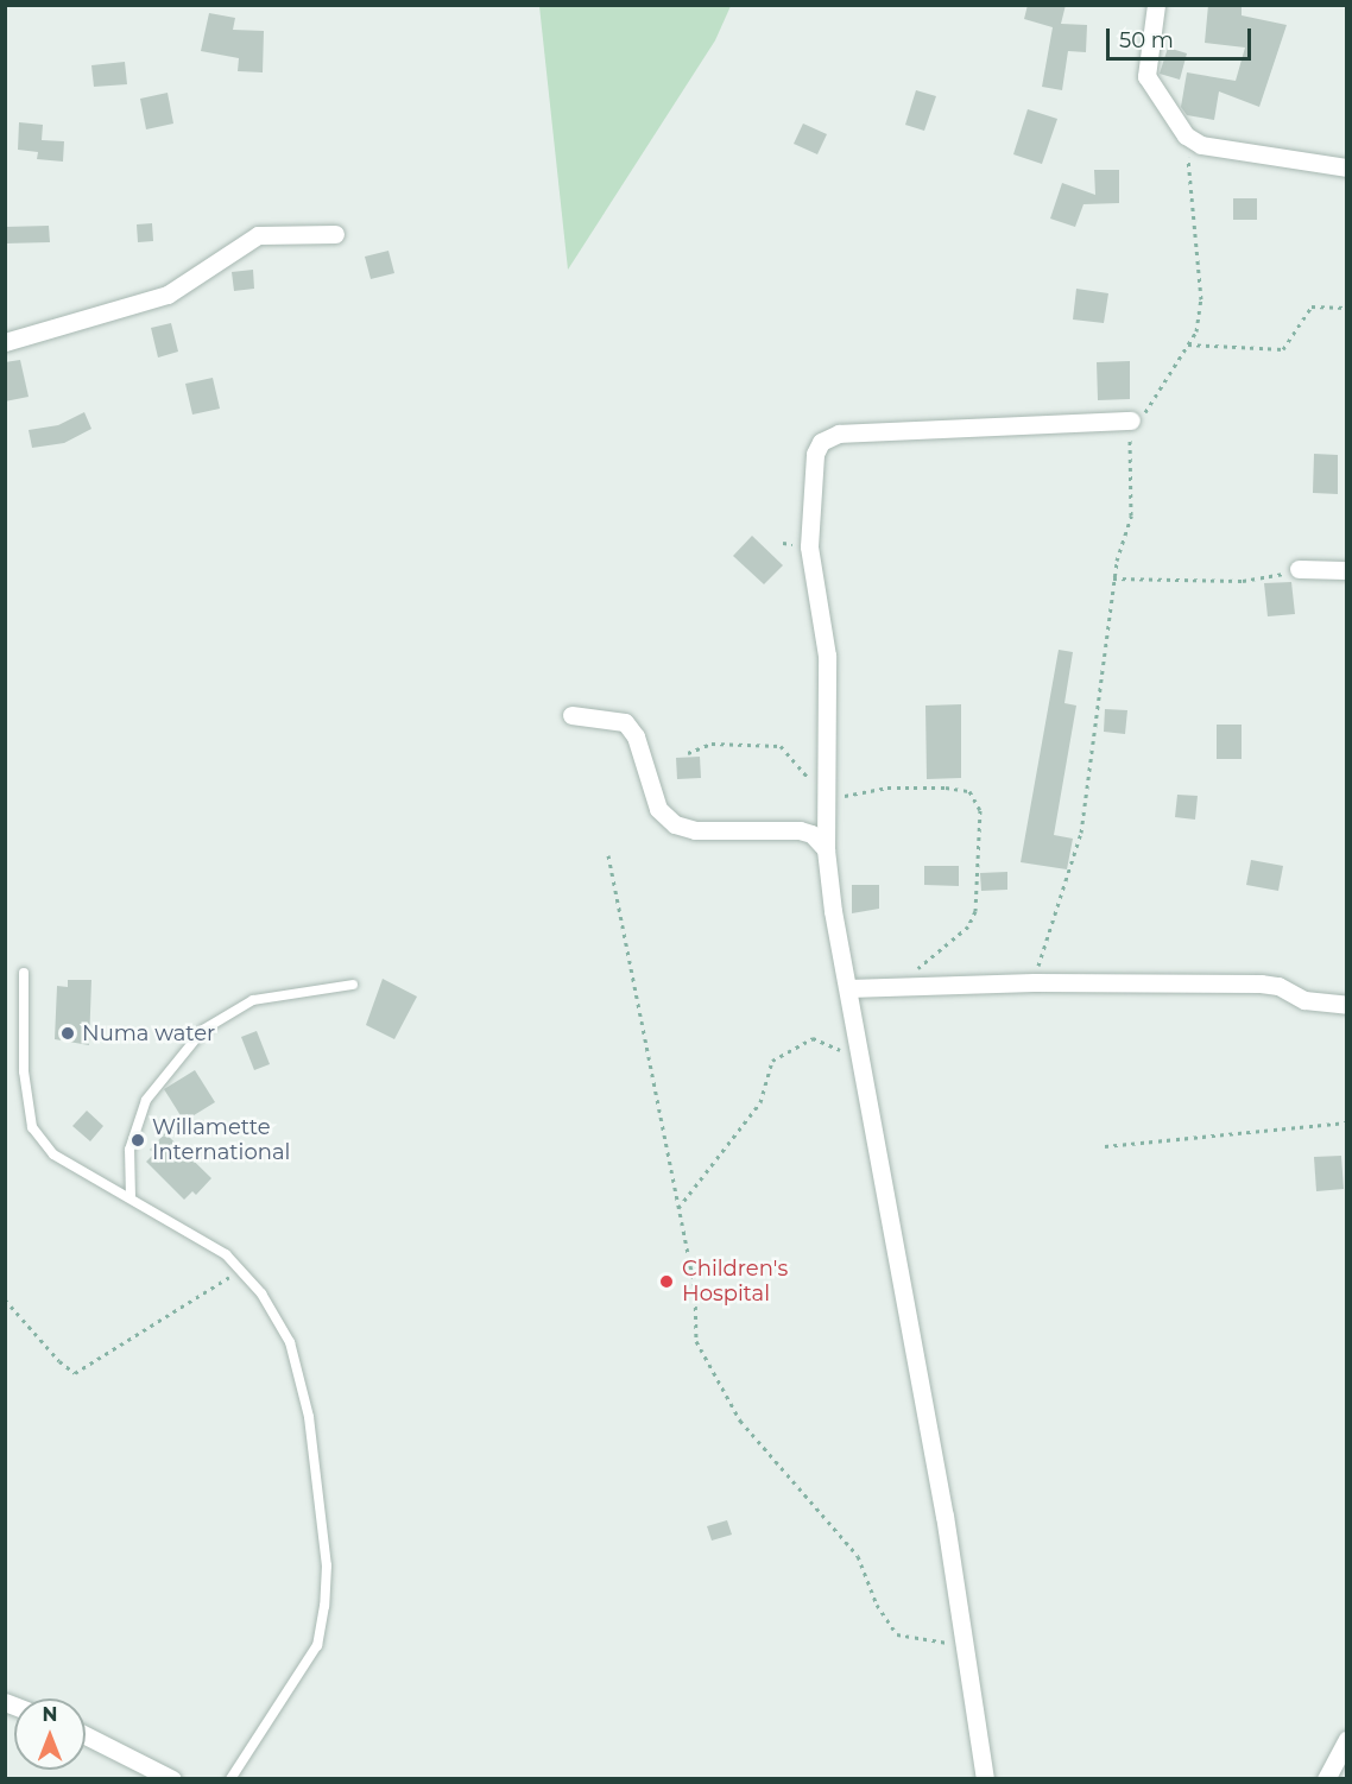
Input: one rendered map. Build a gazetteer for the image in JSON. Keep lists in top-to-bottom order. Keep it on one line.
{"places":["Numa water","Willamette International","Children's Hospital"],"scale_bar":"50 m","north":"top"}
